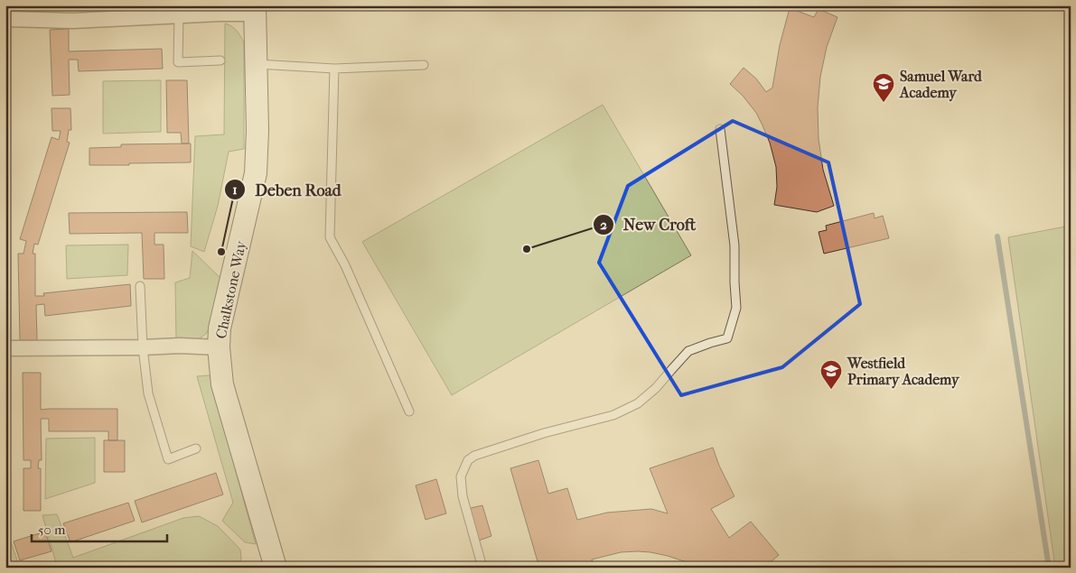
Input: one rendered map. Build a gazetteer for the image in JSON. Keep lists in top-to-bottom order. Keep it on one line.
{"streets":{"street":["Chalkstone Way"]},"places":{"school or university":["Samuel Ward Academy","Westfield Primary Academy"],"other":["New Croft","Deben Road"]},"scale_bar":"50 m"}
